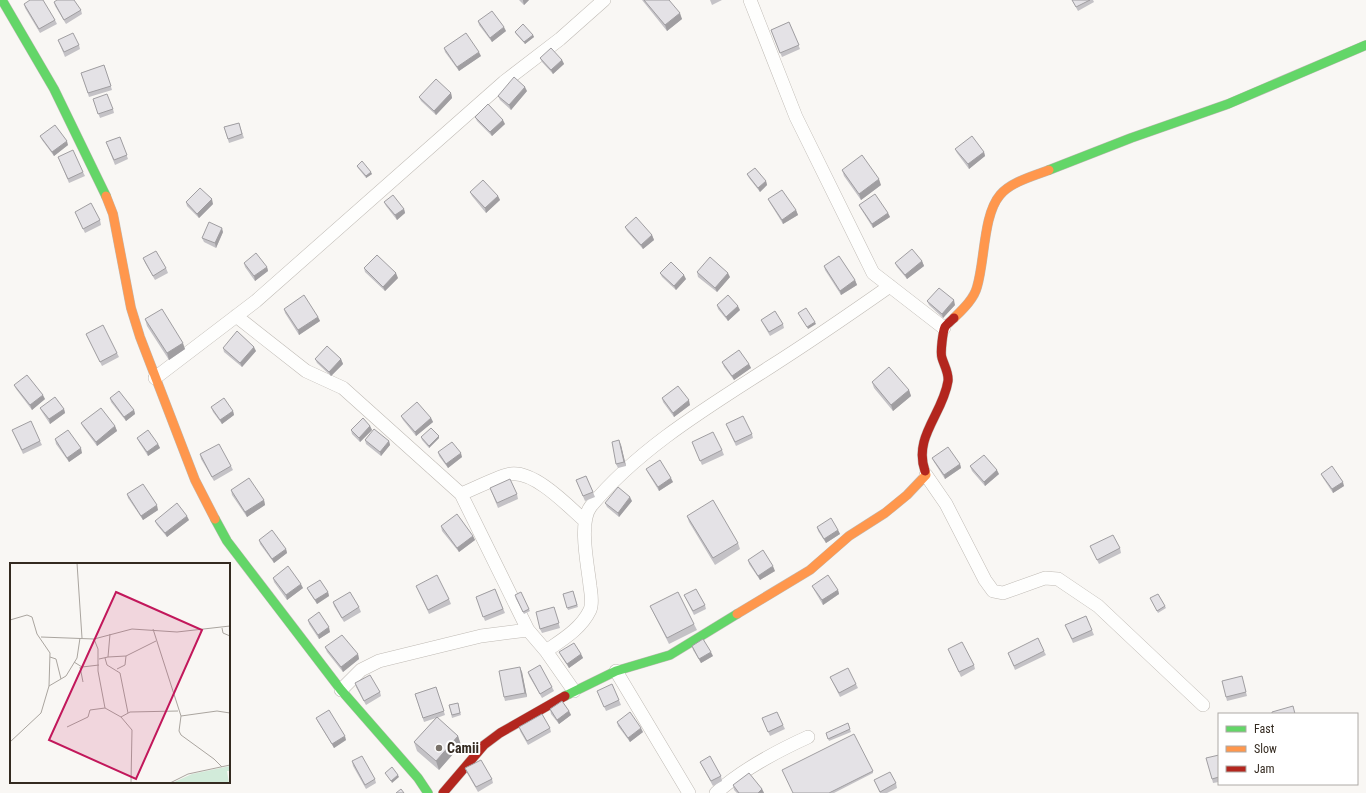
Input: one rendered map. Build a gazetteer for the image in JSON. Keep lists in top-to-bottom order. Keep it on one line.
{"places":["Camii"],"legend":["Fast","Slow","Jam"]}
